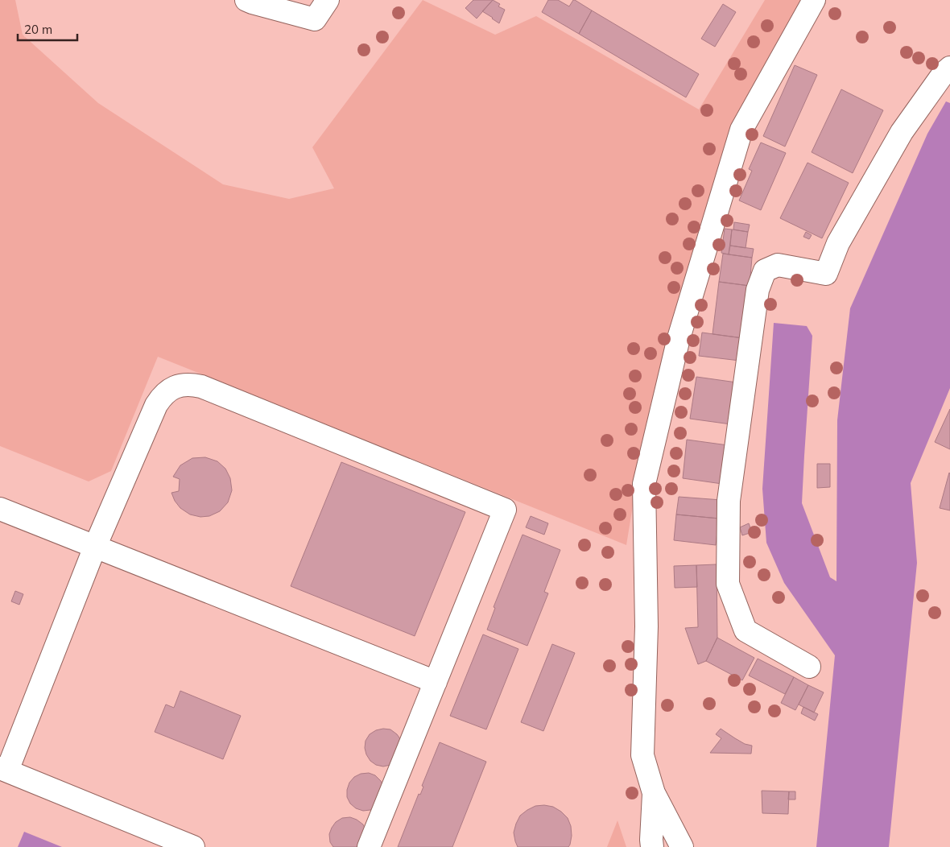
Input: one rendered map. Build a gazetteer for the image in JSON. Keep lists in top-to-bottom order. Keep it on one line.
{"scale_bar":"20 m"}
